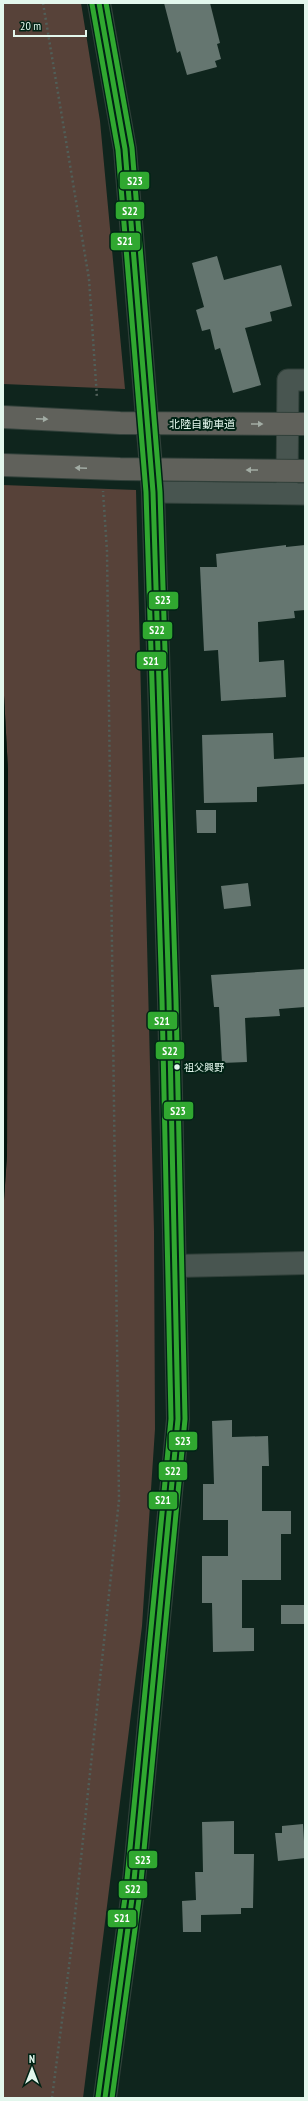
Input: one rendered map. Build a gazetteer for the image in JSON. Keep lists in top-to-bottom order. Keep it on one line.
{"streets":{"highway":["北陸自動車道"]},"places":["祖父興野"],"lines":["transit line S22","transit line S23","transit line S21"],"scale_bar":"20 m","north":"top"}
